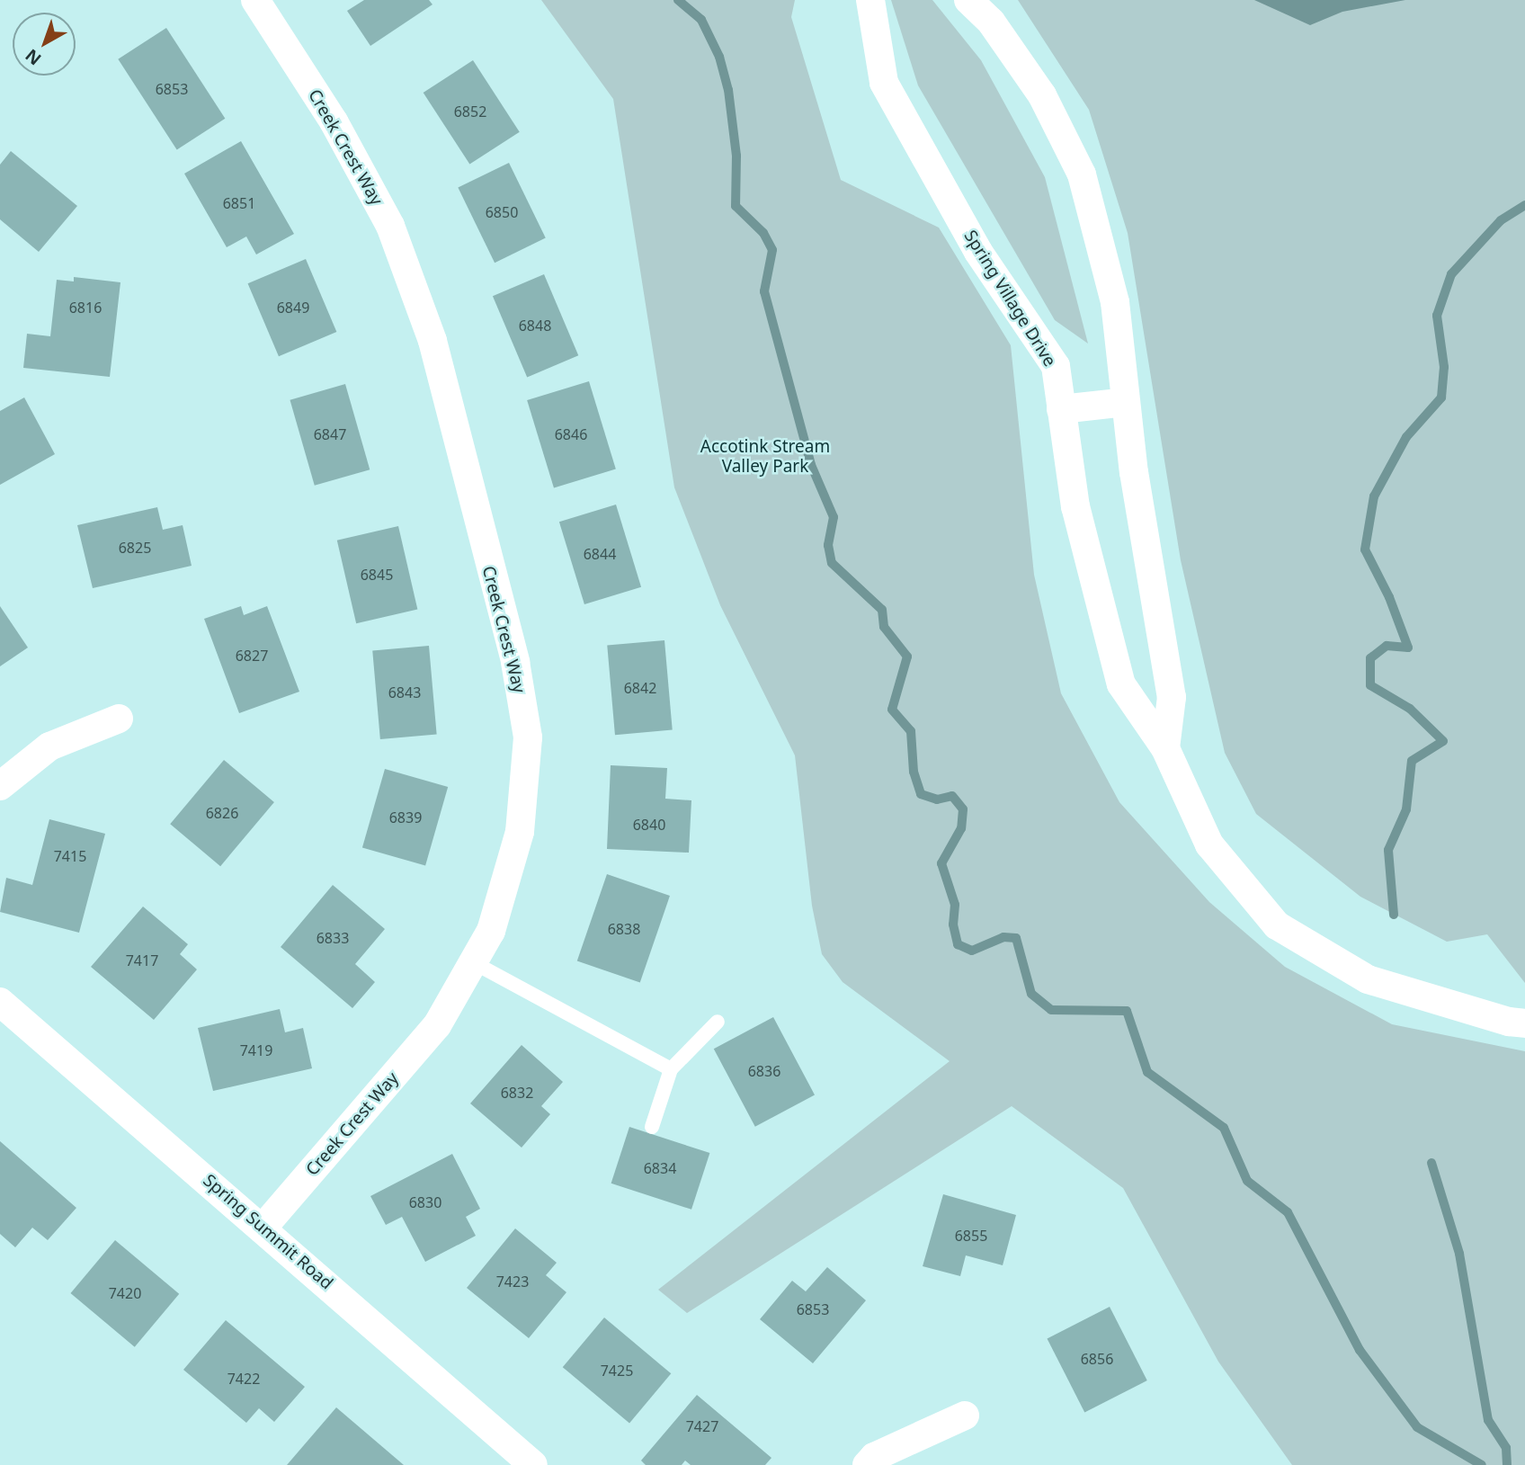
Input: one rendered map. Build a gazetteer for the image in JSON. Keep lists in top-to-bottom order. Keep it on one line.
{"streets":{"street":["Creek Crest Way","Spring Village Drive","Spring Summit Road"]},"crossings":[["Creek Crest Way","Spring Summit Road"]],"parks":["Accotink Stream Valley Park"],"house_numbers":["6853","6852","6851","6850","6816","6849","6848","6847","6846","6825","6844","6845","6827","6842","6843","6826","6839","6840","7415","6838","6833","7417","7419","6836","6832","6834","6830","6855","7423","7420","6853","6856","7425","7422","7427"],"north":"bottom left"}
